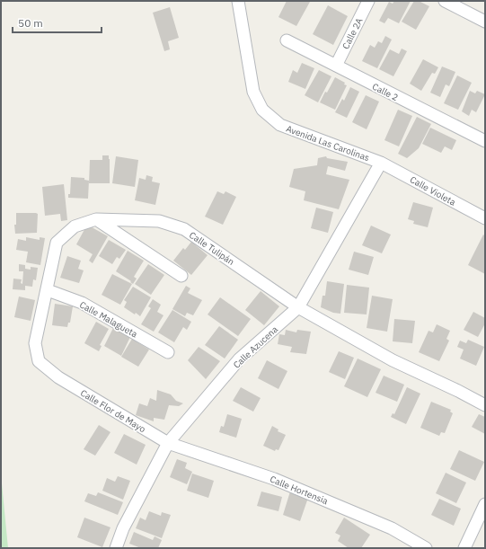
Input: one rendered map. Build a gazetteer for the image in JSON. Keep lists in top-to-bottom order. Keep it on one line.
{"streets":{"street":["Calle 2A","Calle 2","Avenida Las Carolinas","Calle Violeta","Calle Tulipán","Calle Malagueta","Calle Azucena","Calle Flor de Mayo","Calle Hortensia"]},"crossings":[["Calle 2A","Calle 2"],["Avenida Las Carolinas","Calle Violeta"],["Avenida Las Carolinas","Calle Azucena"],["Calle Violeta","Calle Azucena"],["Calle Tulipán","Calle Malagueta"],["Calle Tulipán","Calle Azucena"],["Calle Tulipán","Calle Flor de Mayo"],["Calle Azucena","Calle Flor de Mayo"],["Calle Azucena","Calle Hortensia"],["Calle Flor de Mayo","Calle Hortensia"]],"scale_bar":"50 m"}
